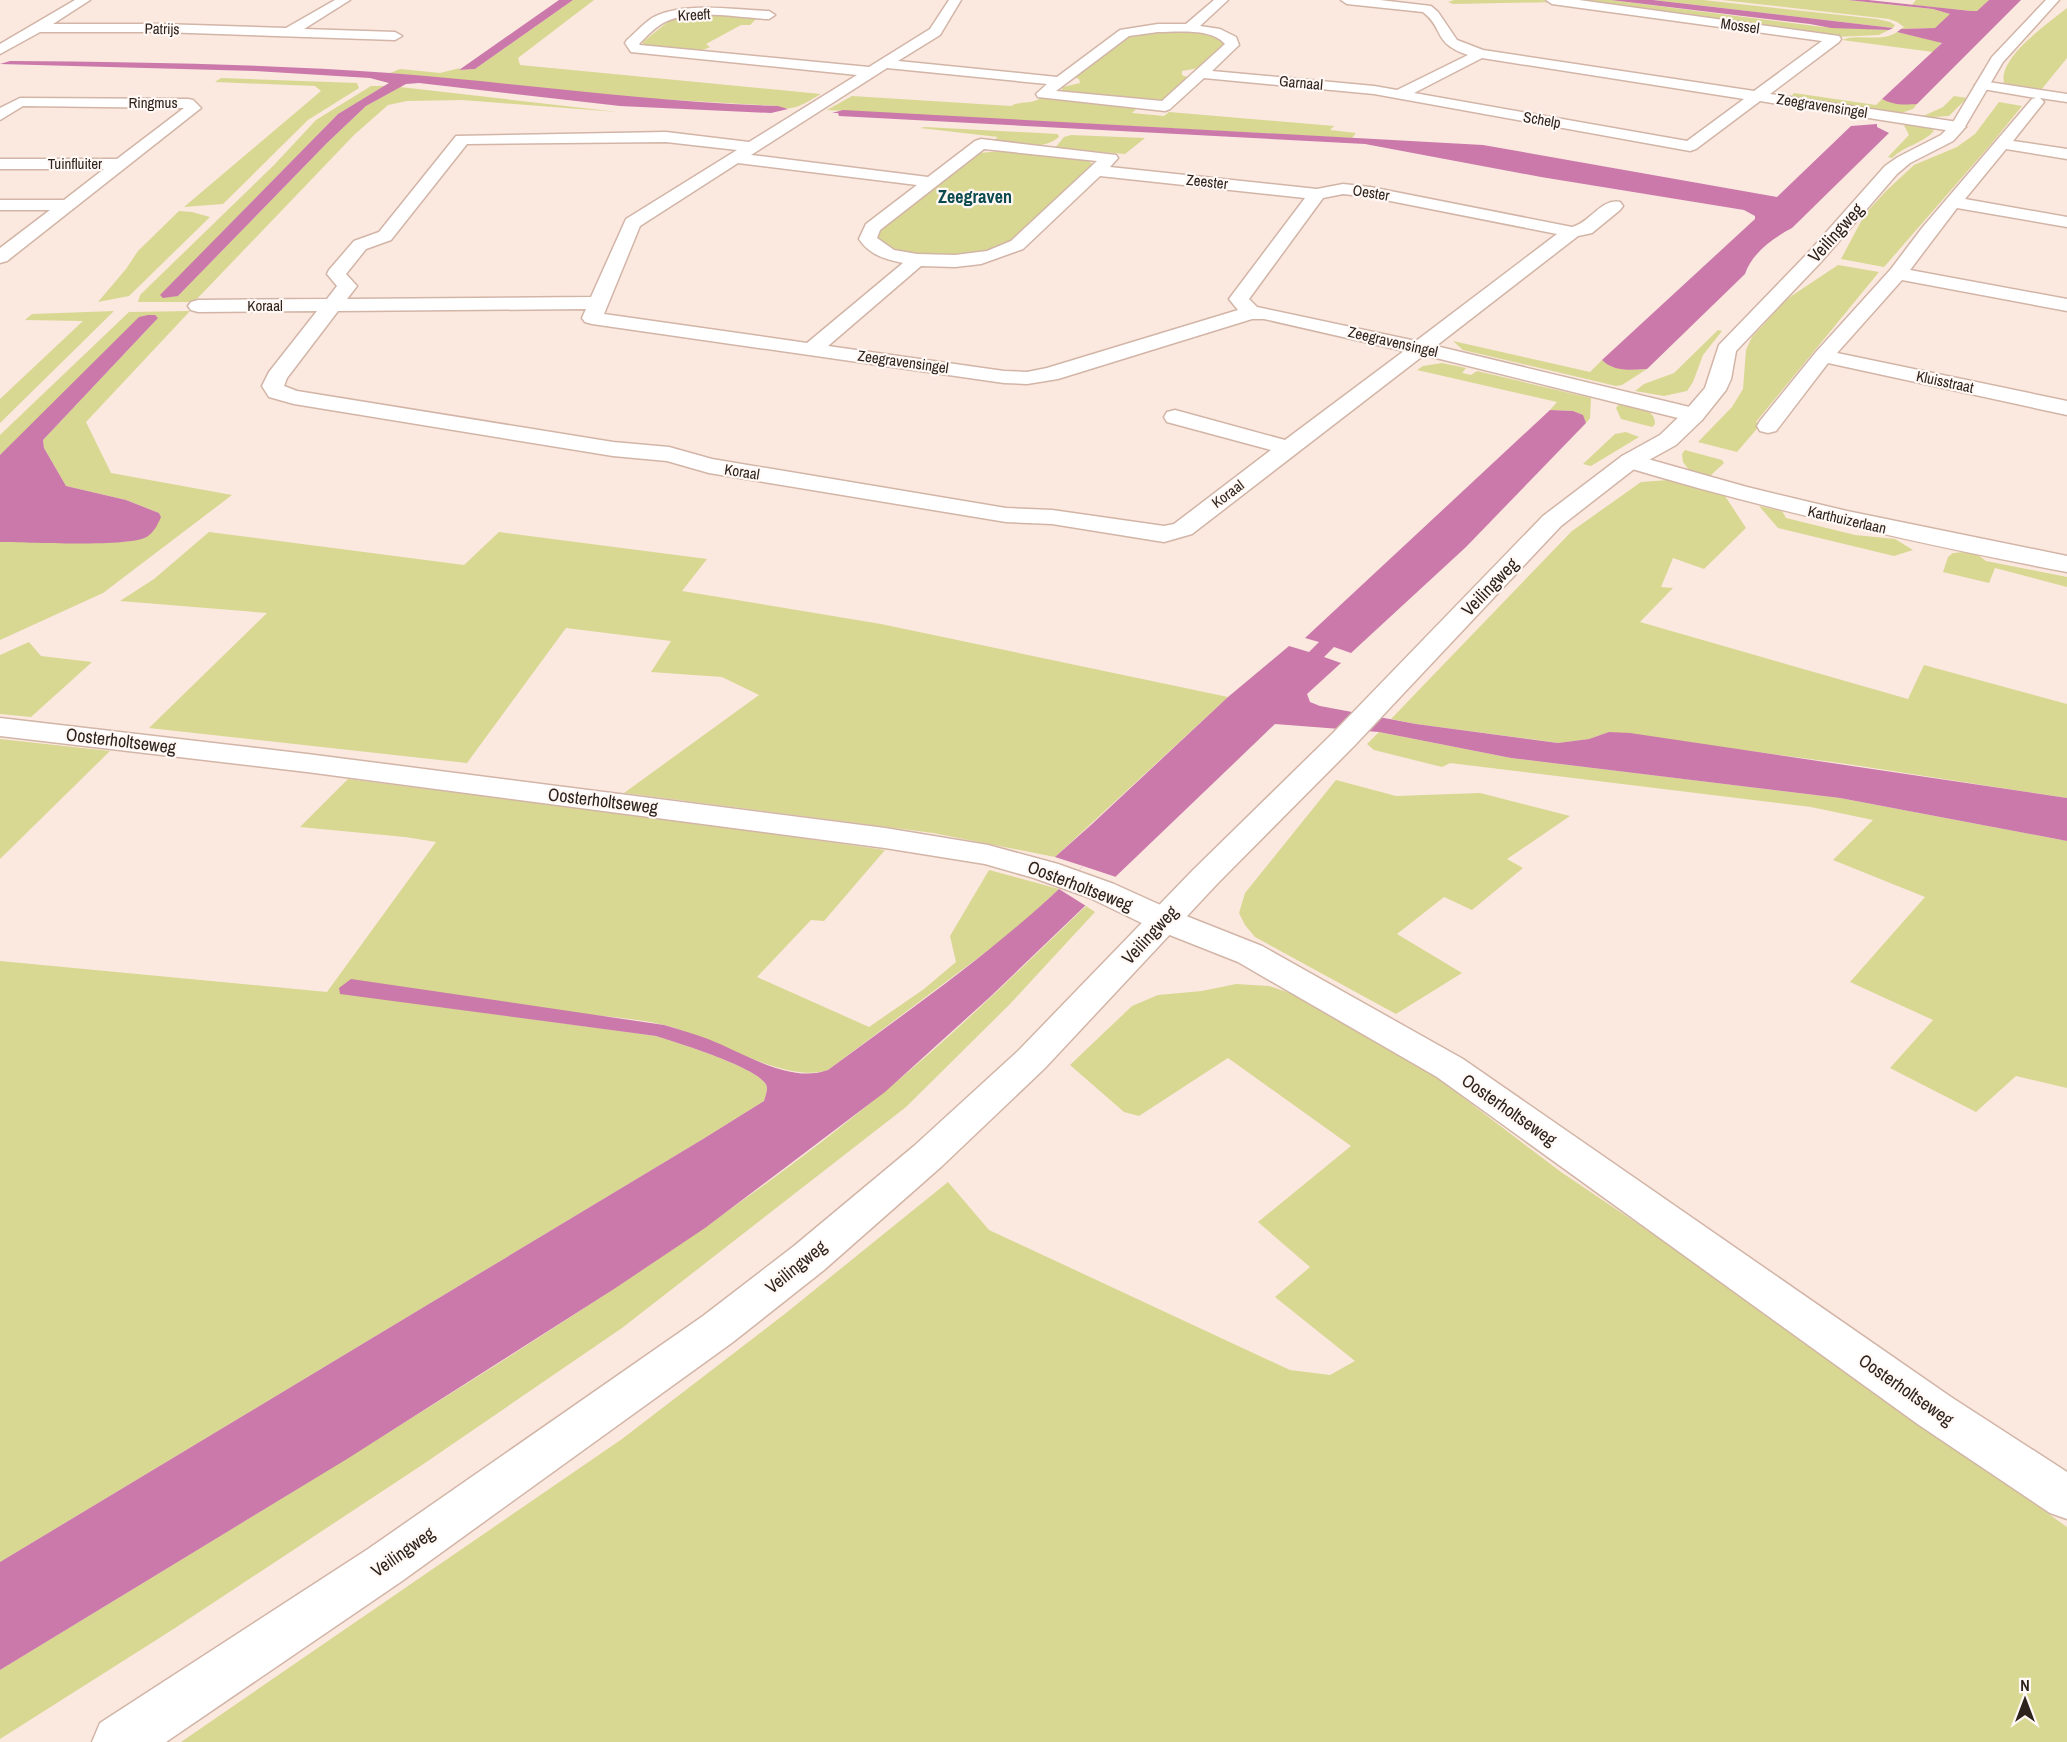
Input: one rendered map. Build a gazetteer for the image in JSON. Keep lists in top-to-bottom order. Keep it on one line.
{"streets":{"street":["Kreeft","Mossel","Patrijs","Garnaal","Ringmus","Zeegravensingel","Schelp","Tuinfluiter","Zeester","Oester","Veilingweg","Koraal","Kluisstraat","Karthuizerlaan","Oosterholtseweg"]},"crossings":[["Mossel","Zeegravensingel"],["Mossel","Schelp"],["Garnaal","Schelp"],["Ringmus","Tuinfluiter"],["Zeegravensingel","Schelp"],["Zeegravensingel","Veilingweg"],["Zeegravensingel","Koraal"],["Zeester","Oester"],["Veilingweg","Karthuizerlaan"],["Veilingweg","Oosterholtseweg"]],"districts":["Zeegraven"],"north":"top"}
